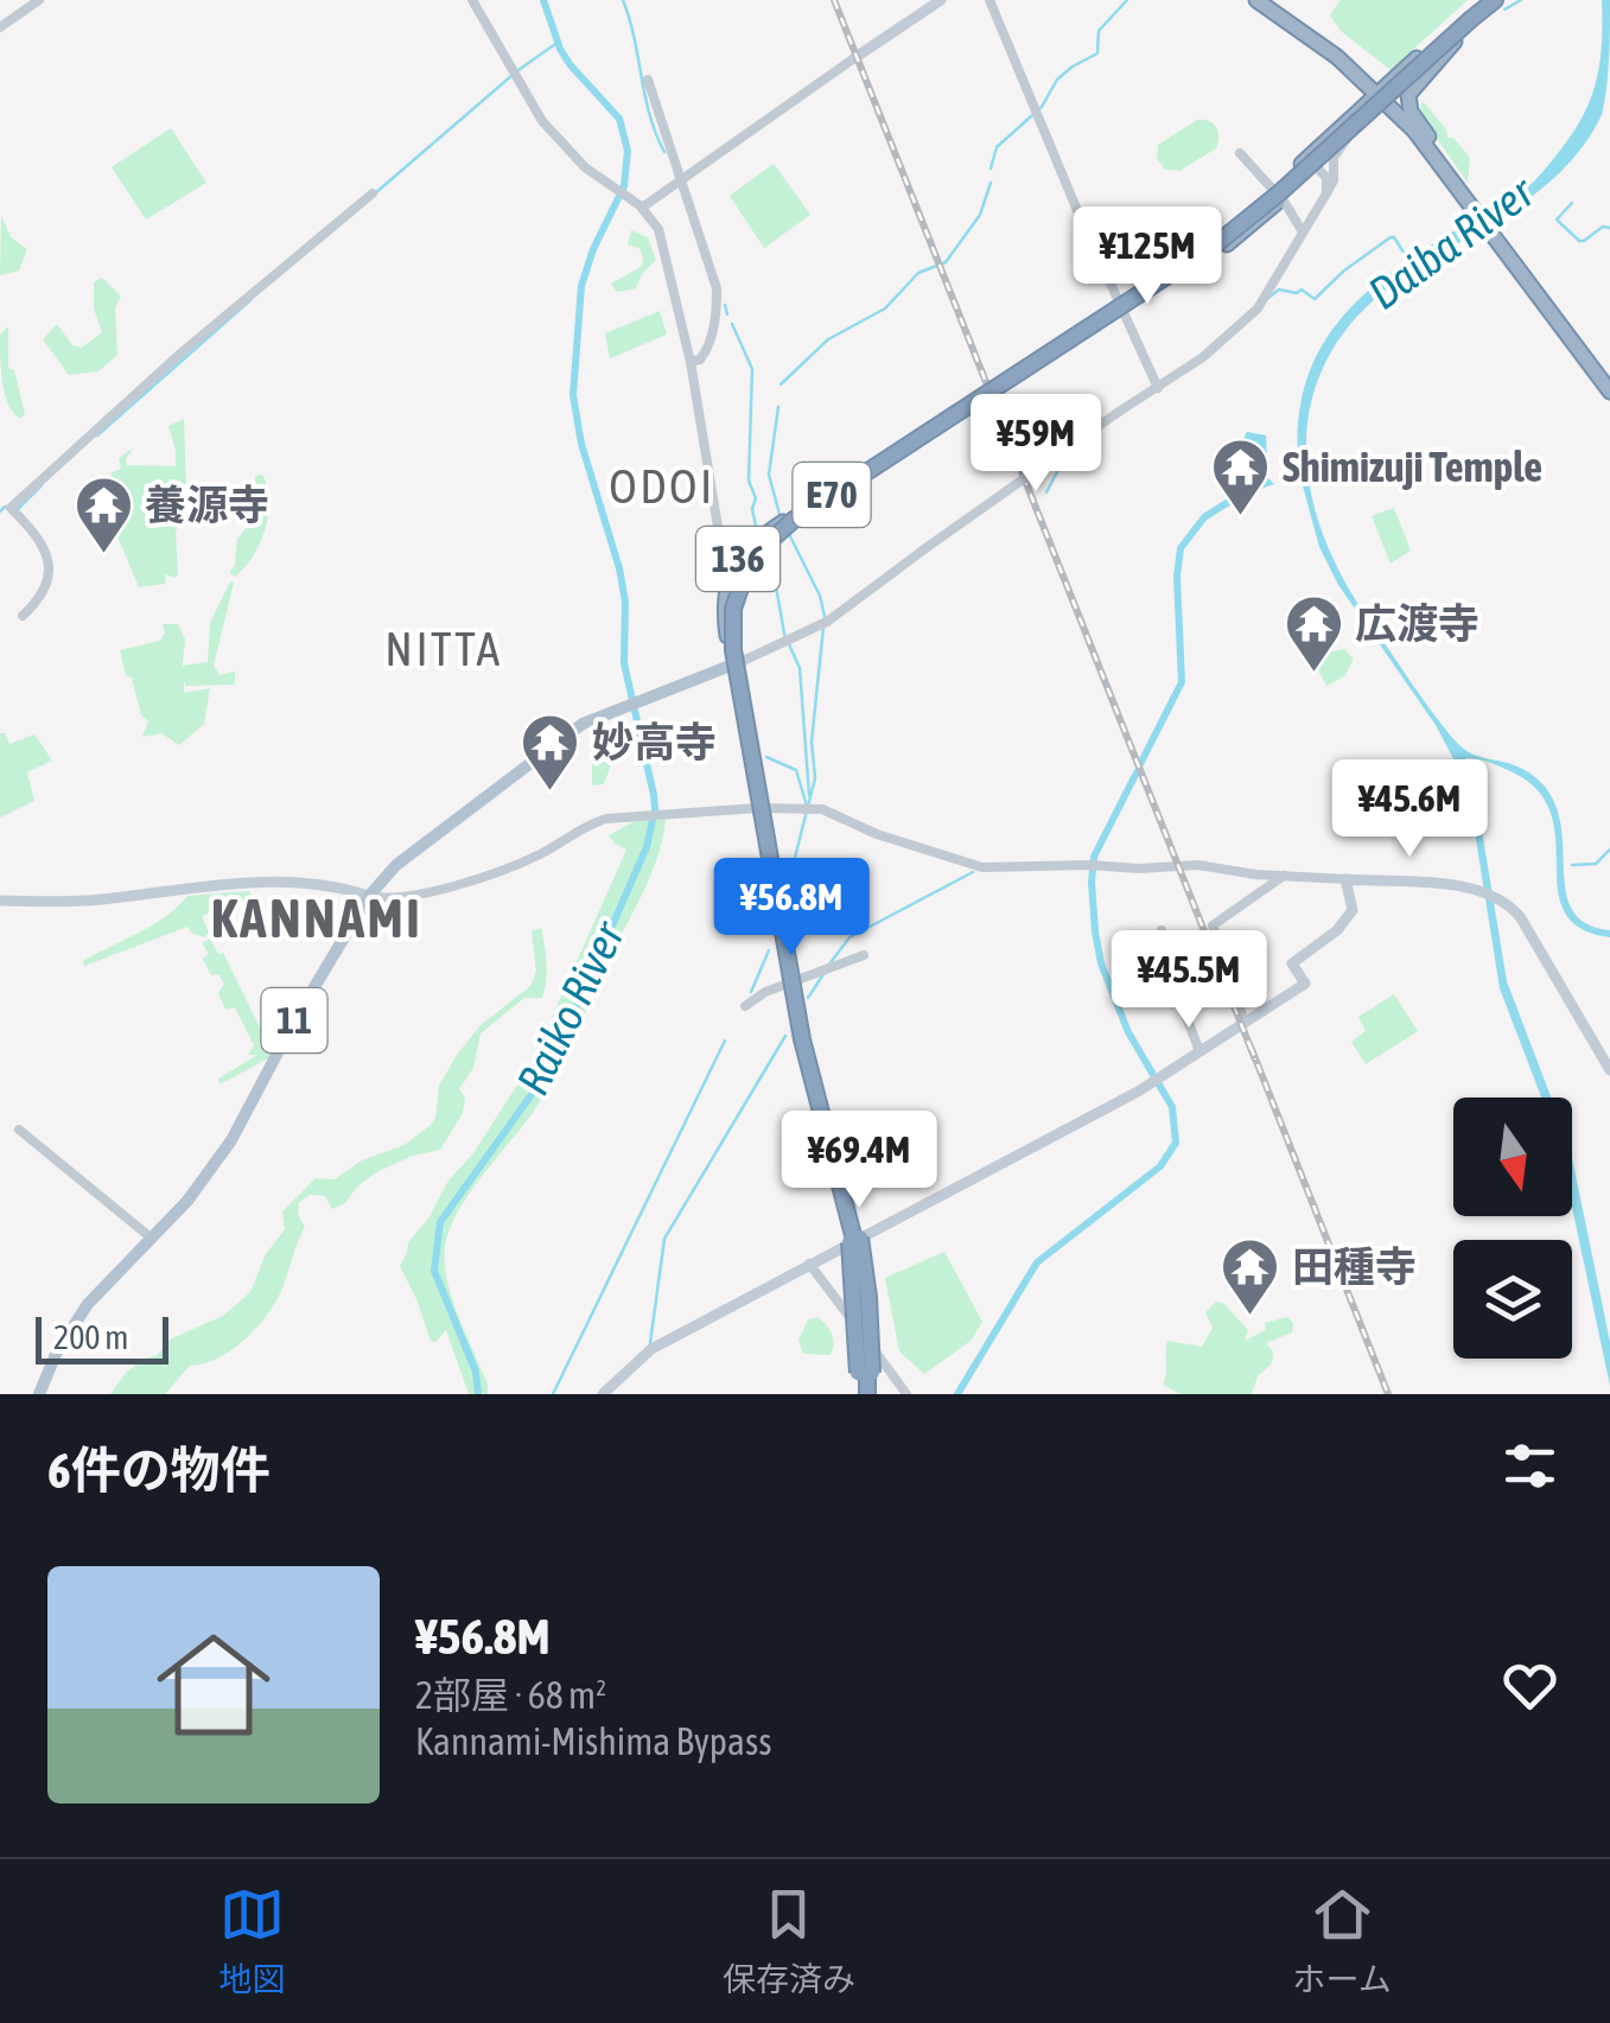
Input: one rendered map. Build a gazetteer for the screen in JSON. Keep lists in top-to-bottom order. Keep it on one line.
{"streets":{"highway":["E70","136"],"main road":["11"]},"crossings":[["136","11"]],"districts":["ODOI","NITTA","KANNAMI"],"water":["Daiba River","Raiko River"],"places":{"temple":["Shimizuji Temple","養源寺","広渡寺","妙高寺","田種寺"]},"scale_bar":"200 m","north":"bottom","page":{"price":["¥125M","¥59M","¥45.6M","¥56.8M","¥45.5M","¥69.4M"],"scale":"200 m","heading":"6件の物件","list":[{"name":"¥56.8M","note":"2部屋 · 68 m² · Kannami-Mishima Bypass"}],"tabs":["地図","保存済み","ホーム"]}}
